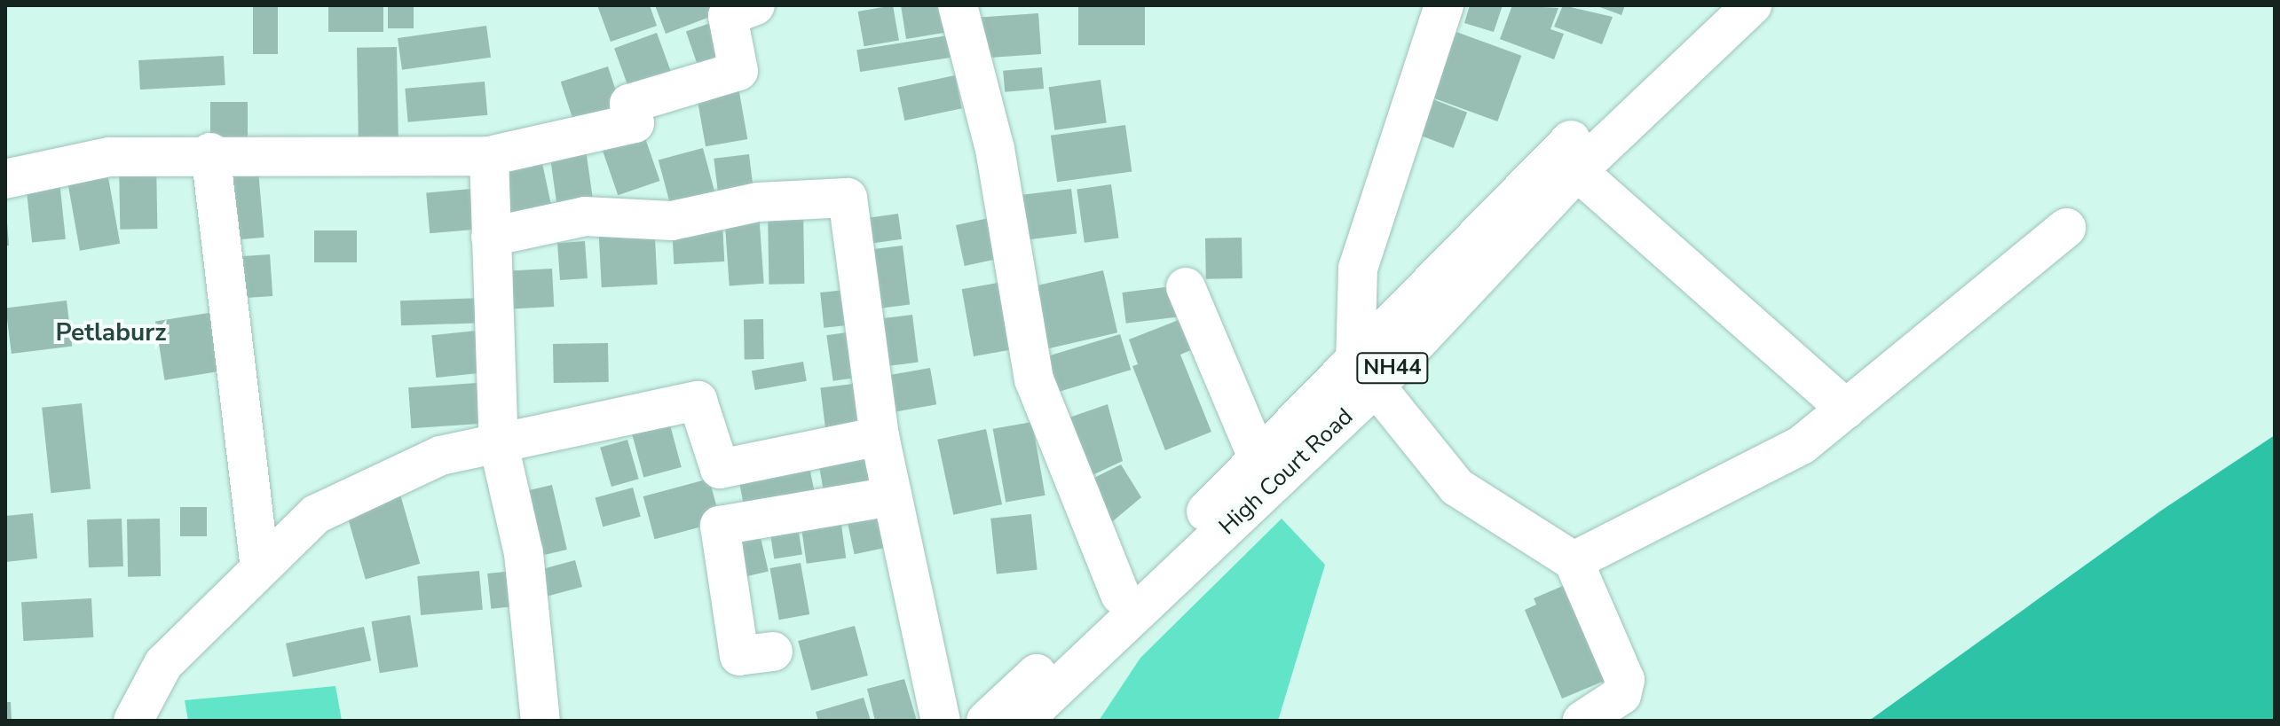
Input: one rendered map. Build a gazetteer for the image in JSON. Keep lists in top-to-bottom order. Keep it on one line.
{"streets":{"main road":["NH44","High Court Road"]},"districts":["Petlaburz"]}
